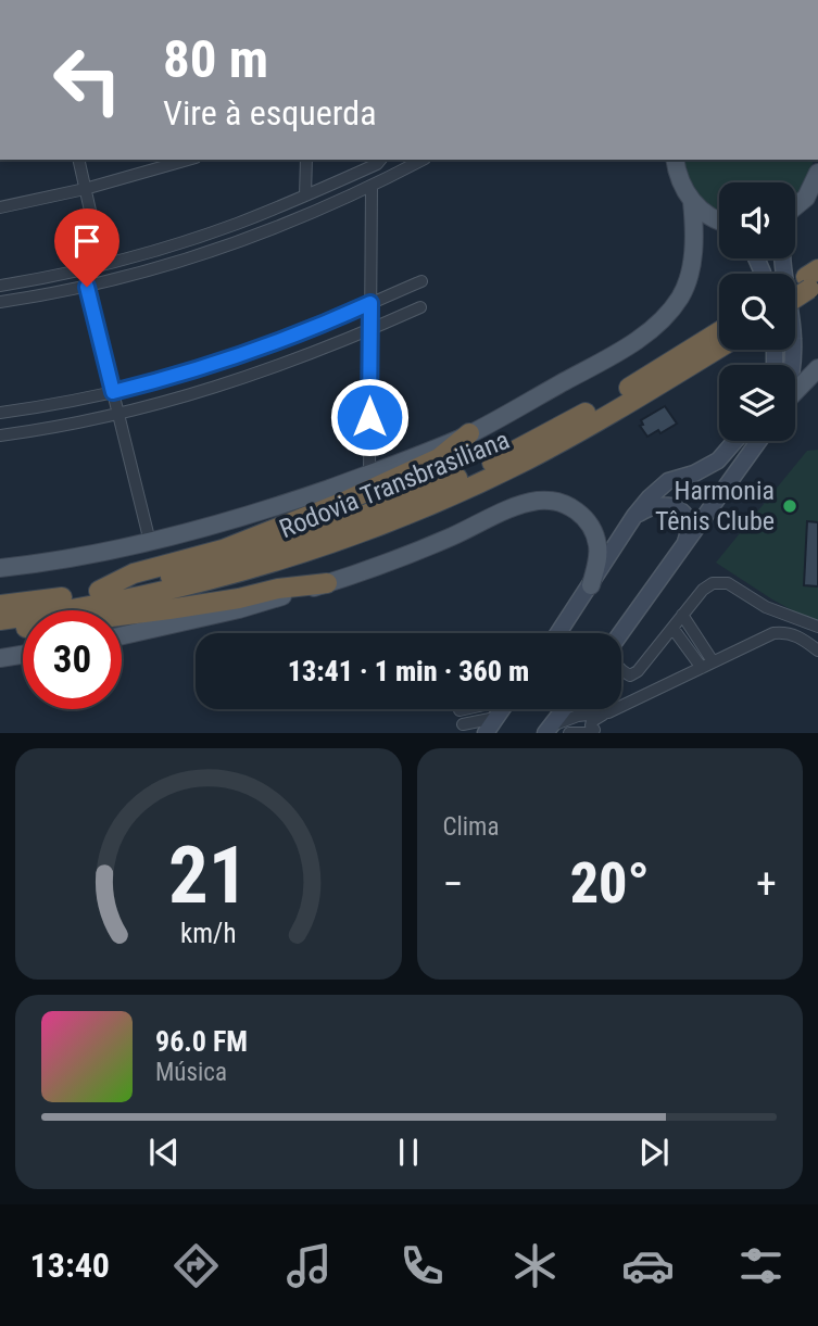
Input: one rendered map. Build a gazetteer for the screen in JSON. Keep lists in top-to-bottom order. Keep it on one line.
{"streets":{"highway":["Rodovia Transbrasiliana"]},"places":["Harmonia Tênis Clube"],"page":{"turn":["80 m","Vire à esquerda"],"limit":"30","trip":"13:41 · 1 min · 360 m","tile":"Clima","heat":["−","20°","+"],"song":["96.0 FM","Música"],"tabs":"13:40","gauge":["21","km/h"]}}
